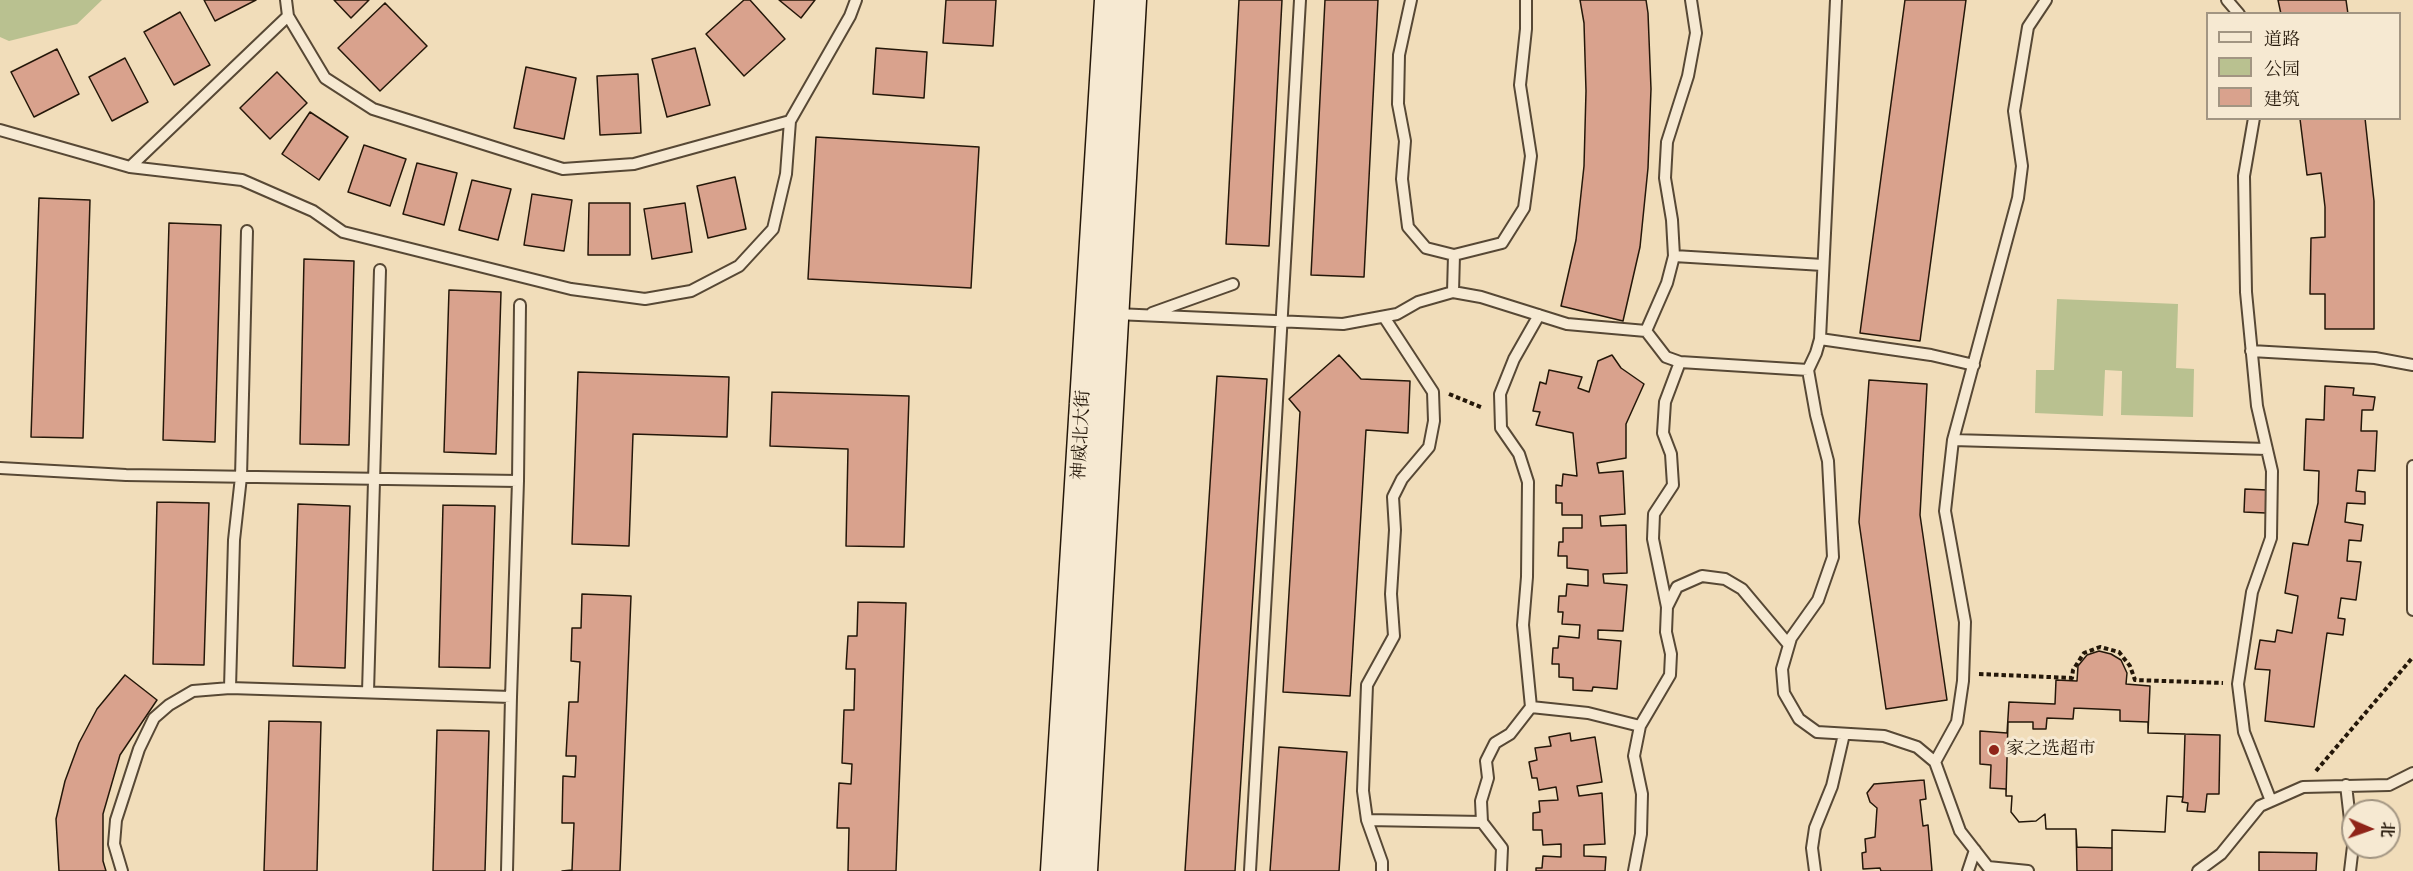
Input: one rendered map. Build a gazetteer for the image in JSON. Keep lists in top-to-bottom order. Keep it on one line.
{"streets":{"street":["神威北大街"]},"places":["家之选超市"],"legend":["道路","公园","建筑"],"north":"right"}
